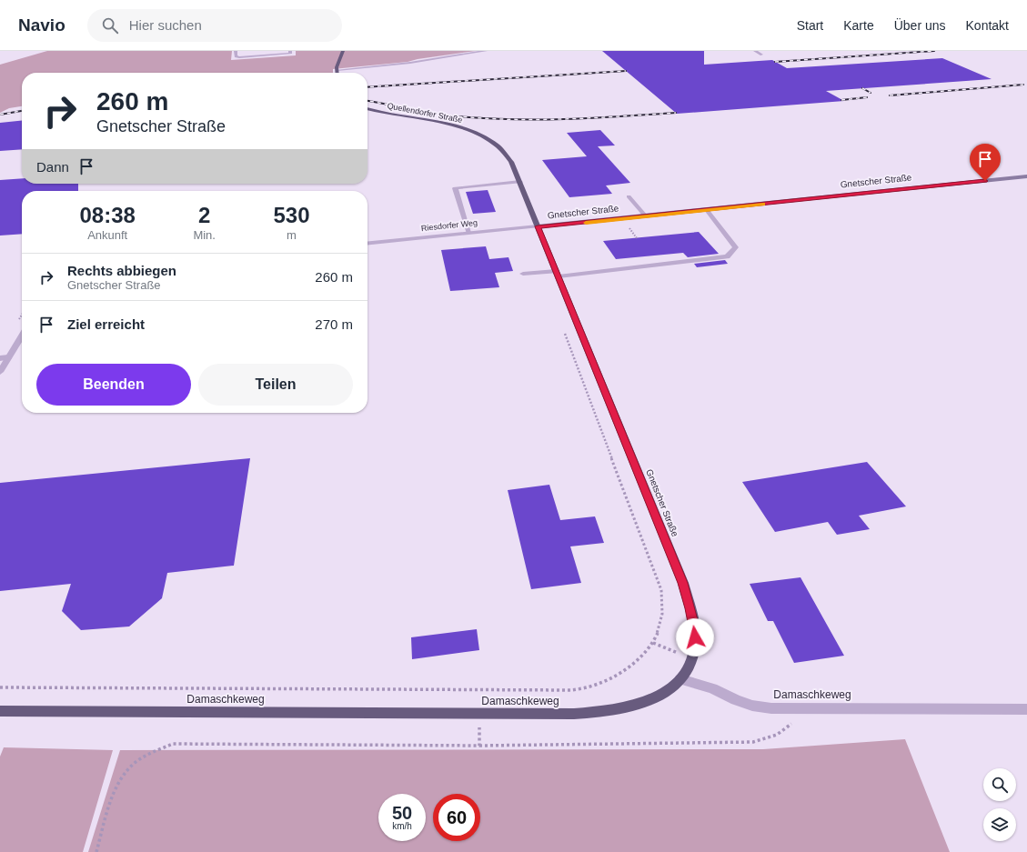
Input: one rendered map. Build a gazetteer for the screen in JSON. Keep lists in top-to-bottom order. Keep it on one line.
{"streets":{"main road":["Quellendorfer Straße","Gnetscher Straße","Damaschkeweg"],"street":["Riesdorfer Weg"]},"crossings":[["Quellendorfer Straße","Gnetscher Straße"],["Quellendorfer Straße","Riesdorfer Weg"],["Gnetscher Straße","Riesdorfer Weg"],["Gnetscher Straße","Damaschkeweg"]],"page":{"header":"Navio","search":"Hier suchen","nav":["Start","Karte","Über uns","Kontakt"],"turn":["260 m","Gnetscher Straße"],"then":"Dann","eta":["08:38","Ankunft","2","Min.","530","m"],"list":[{"name":"Rechts abbiegen","note":"Gnetscher Straße","value":"260 m"},{"name":"Ziel erreicht","value":"270 m"}],"buttons":["Beenden","Teilen"],"speed":"50 km/h","limit":"60"}}
